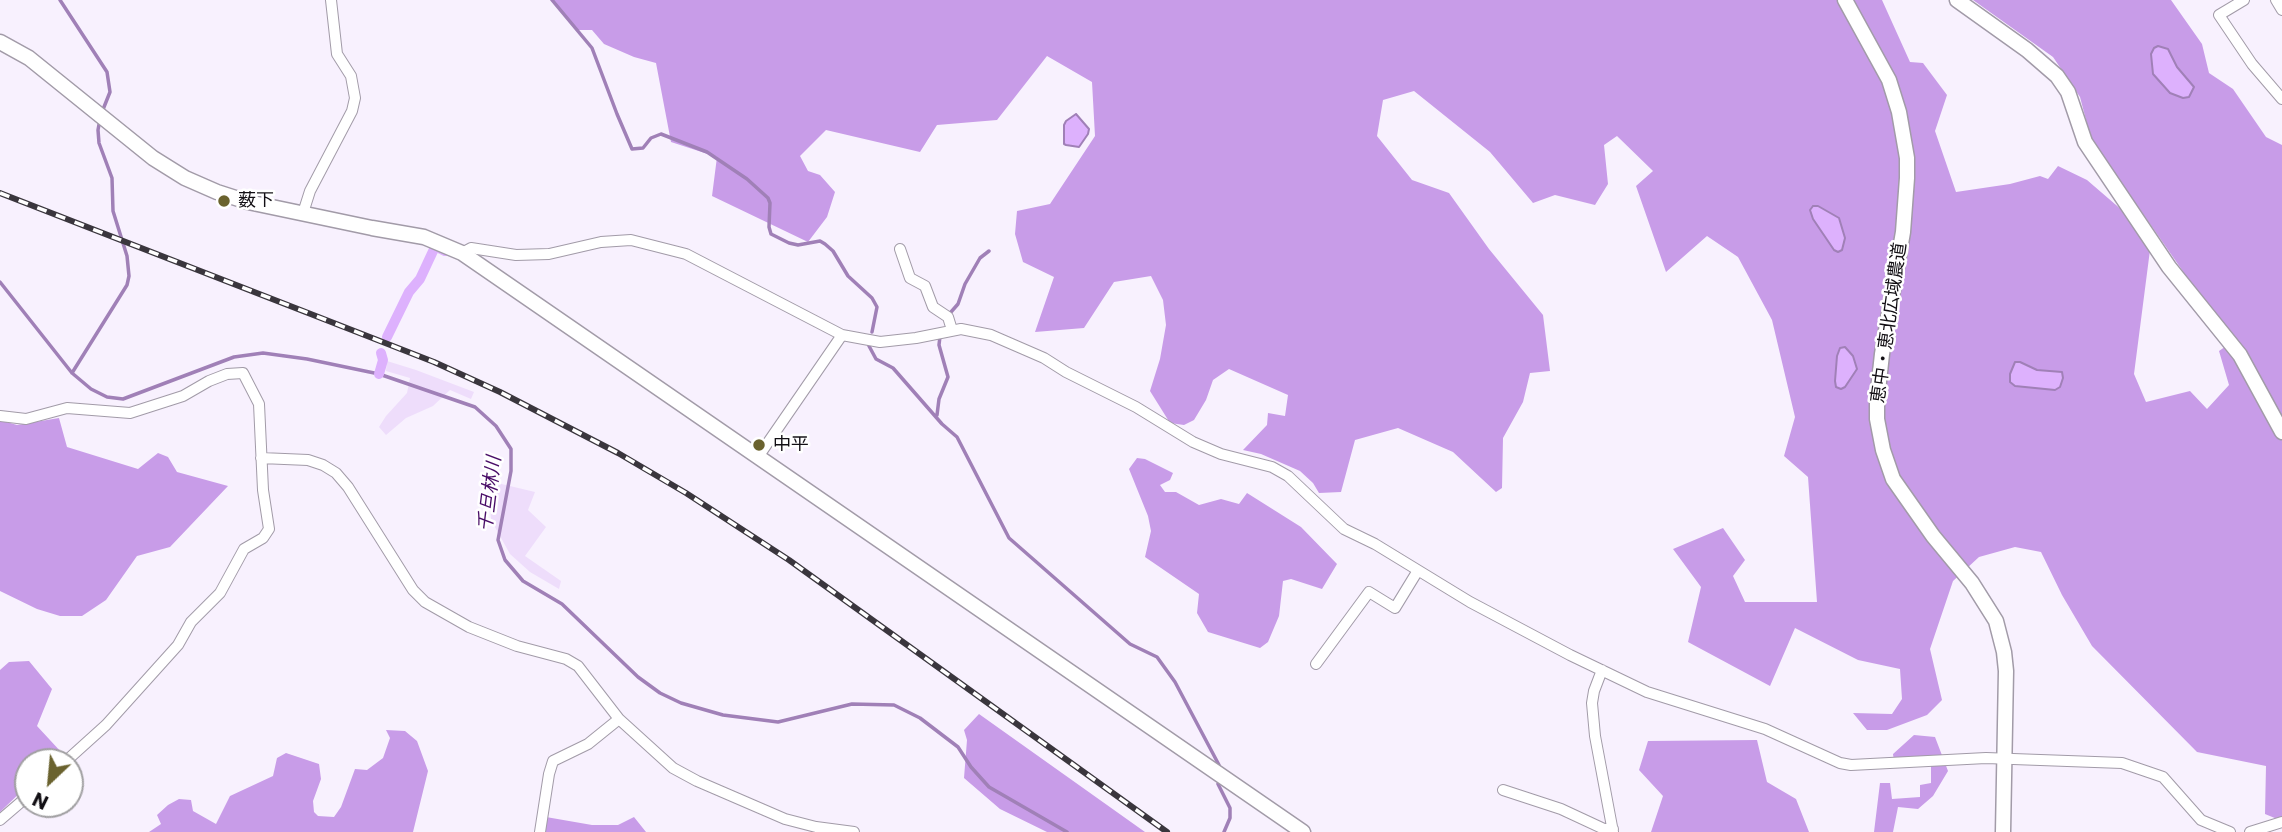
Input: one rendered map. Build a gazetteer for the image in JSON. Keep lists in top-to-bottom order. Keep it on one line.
{"streets":{"street":["恵中・恵北広域農道"]},"water":["千旦林川"],"places":["薮下","中平"],"north":"bottom left"}
